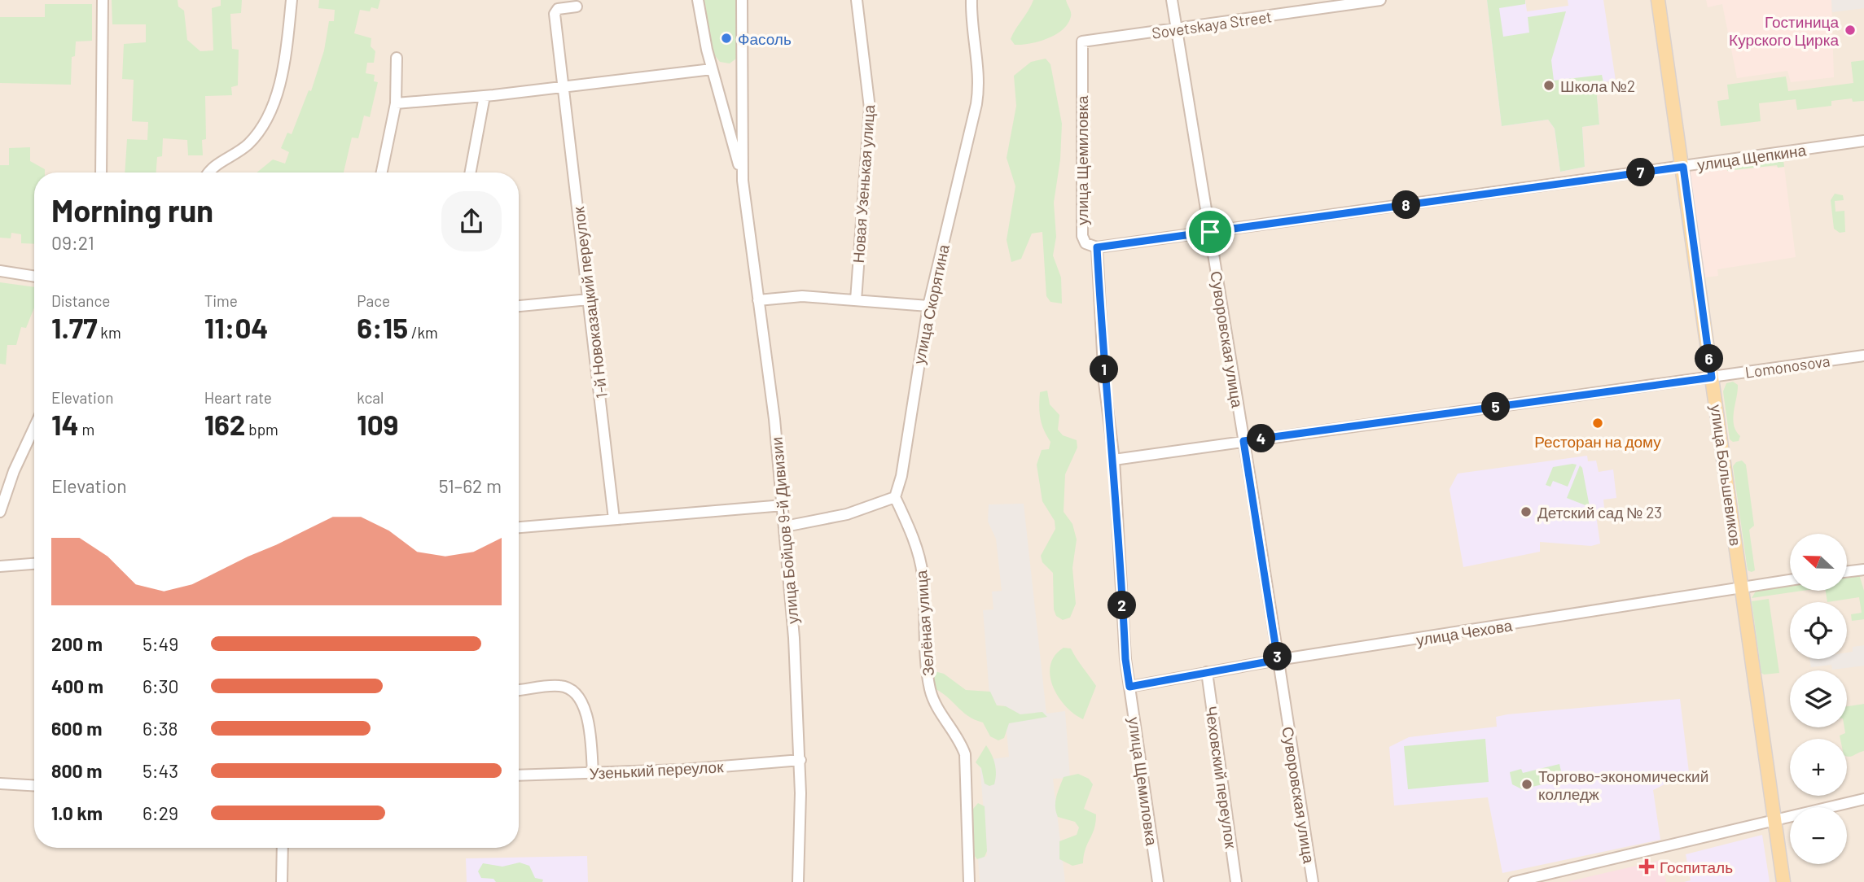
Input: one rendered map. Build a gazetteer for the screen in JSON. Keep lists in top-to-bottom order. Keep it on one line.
{"streets":{"main road":["улица Большевиков"],"street":["Sovetskaya Street","улица Щепкина","улица Щемиловка","Новая Узенькая улица","1-й Новоказацкий переулок","улица Скорятина","Суворовская улица","Lomonosova","улица Бойцов 9-й Дивизии","Зелёная улица","улица Чехова","Узенький переулок","Чеховский переулок"]},"crossings":[["Sovetskaya Street","улица Щемиловка"],["Sovetskaya Street","Суворовская улица"],["улица Щепкина","улица Щемиловка"],["улица Щепкина","Суворовская улица"],["улица Щепкина","улица Большевиков"],["улица Щемиловка","Lomonosova"],["улица Щемиловка","улица Чехова"],["улица Скорятина","Зелёная улица"],["Суворовская улица","Lomonosova"],["Суворовская улица","улица Чехова"],["Lomonosova","улица Большевиков"],["улица Большевиков","улица Чехова"],["улица Бойцов 9-й Дивизии","Узенький переулок"],["улица Чехова","Чеховский переулок"]],"places":{"other":["Гостиница Курского Цирка","Фасоль","Школа №2","Ресторан на дому","Детский сад № 23","Торгово-экономический колледж"],"health":["Госпиталь"]},"north":"left","page":{"pins":["7","8","6","1","5","4","2","3"],"heading":["Morning run","09:21"],"stats":[["Distance","1.77 km"],["Time","11:04"],["Pace","6:15 /km"],["Elevation","14 m"],["Heart rate","162 bpm"],["kcal","109"]],"chart":["Elevation","51–62 m"],"map_buttons":["+","−"],"list":[{"name":"200 m","note":"5:49"},{"name":"400 m","note":"6:30"},{"name":"600 m","note":"6:38"},{"name":"800 m","note":"5:43"},{"name":"1.0 km","note":"6:29"}]}}
